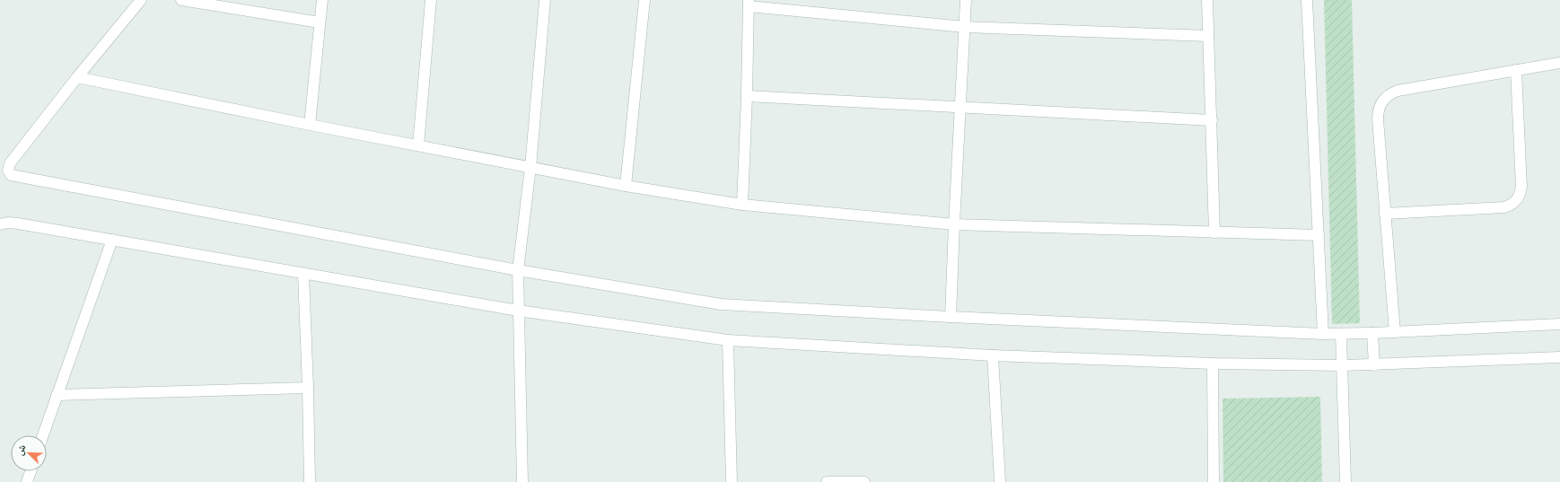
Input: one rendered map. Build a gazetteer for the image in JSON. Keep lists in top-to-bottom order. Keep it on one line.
{"north":"top left"}
